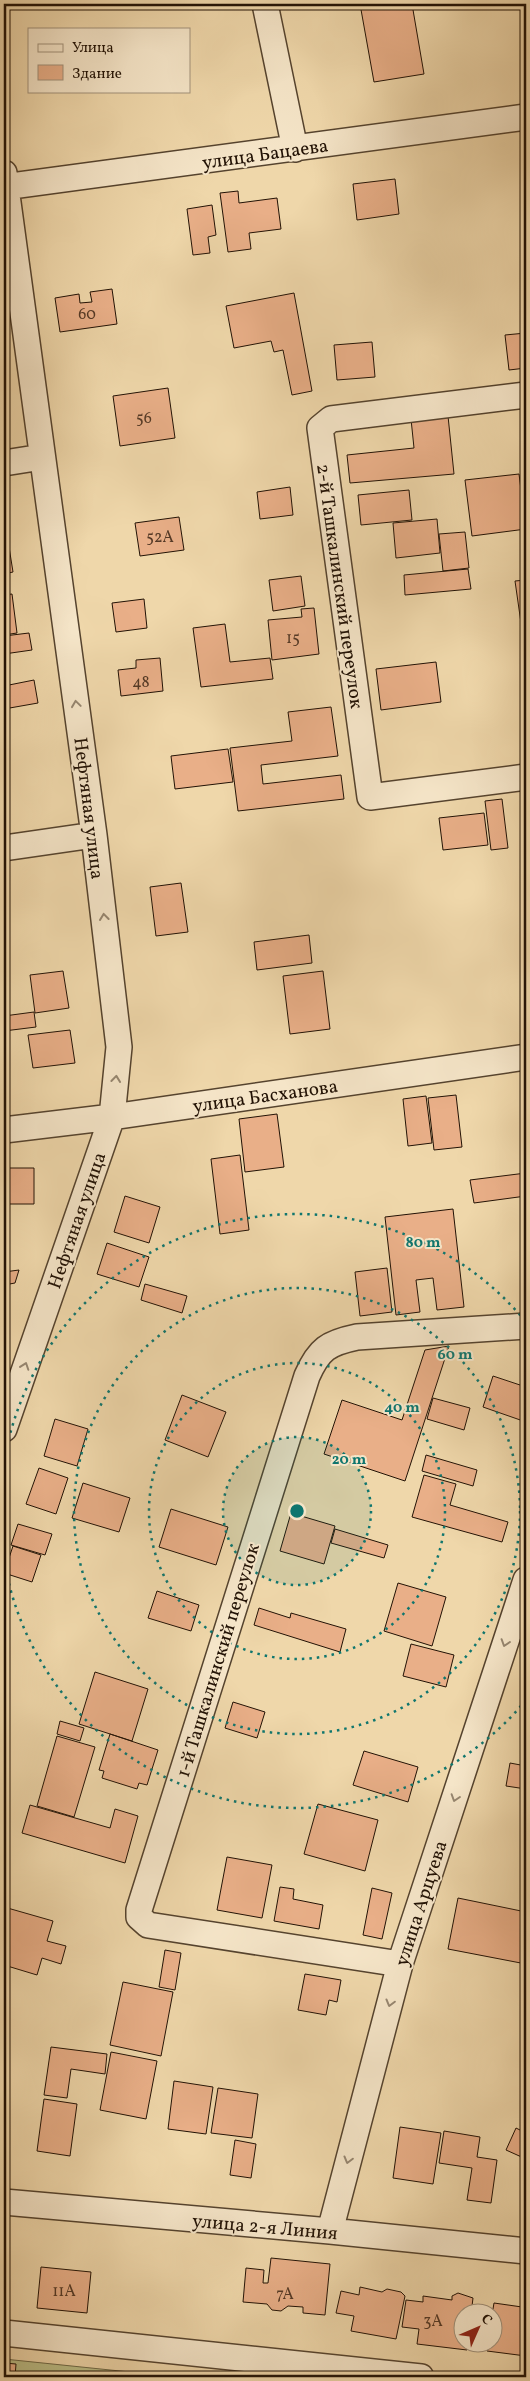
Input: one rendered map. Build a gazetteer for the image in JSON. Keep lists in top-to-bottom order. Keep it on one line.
{"streets":{"street":["улица Бацаева","2-й Ташкалинский переулок","Нефтяная улица","улица Басханова","1-й Ташкалинский переулок","улица Арцуева","улица 2-я Линия"]},"crossings":[["улица Бацаева","Нефтяная улица"],["Нефтяная улица","улица Басханова"],["1-й Ташкалинский переулок","улица Арцуева"],["улица Арцуева","улица 2-я Линия"]],"one_way":["Нефтяная улица","улица Арцуева"],"house_numbers":["60","56","52А","15","48","11А","7А","3А"],"legend":["Улица","Здание"],"north":"top right","rings":["80 m","60 m","40 m","20 m"]}
